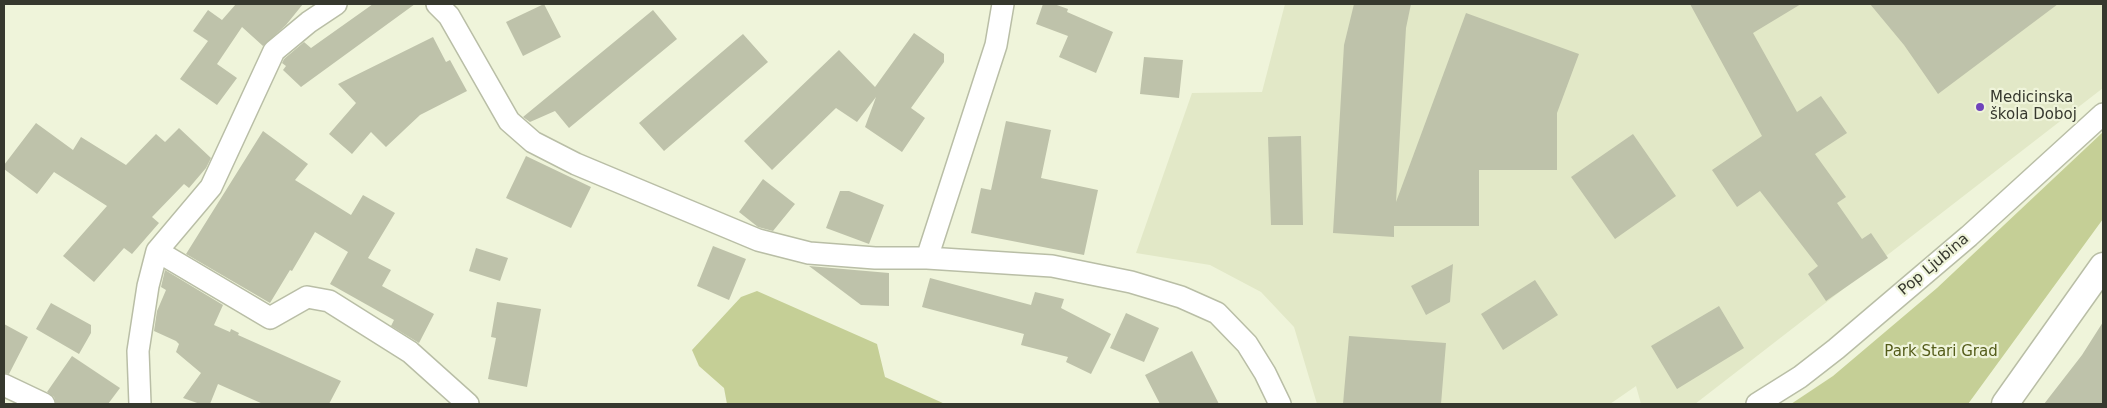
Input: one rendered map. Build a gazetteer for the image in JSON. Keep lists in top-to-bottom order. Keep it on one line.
{"streets":{"street":["Pop Ljubina"]},"parks":["Park Stari Grad"],"places":["Medicinska škola Doboj"]}
